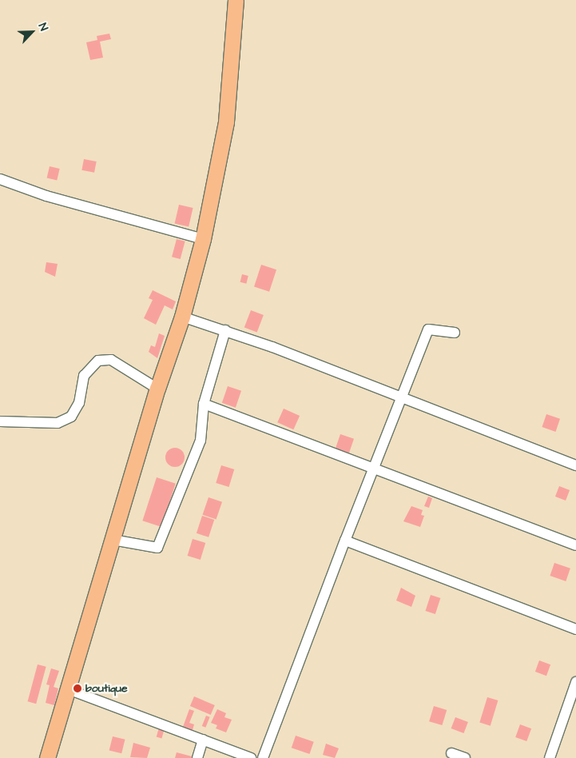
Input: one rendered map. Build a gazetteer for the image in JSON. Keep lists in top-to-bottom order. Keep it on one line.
{"places":["boutique"],"north":"top right"}
